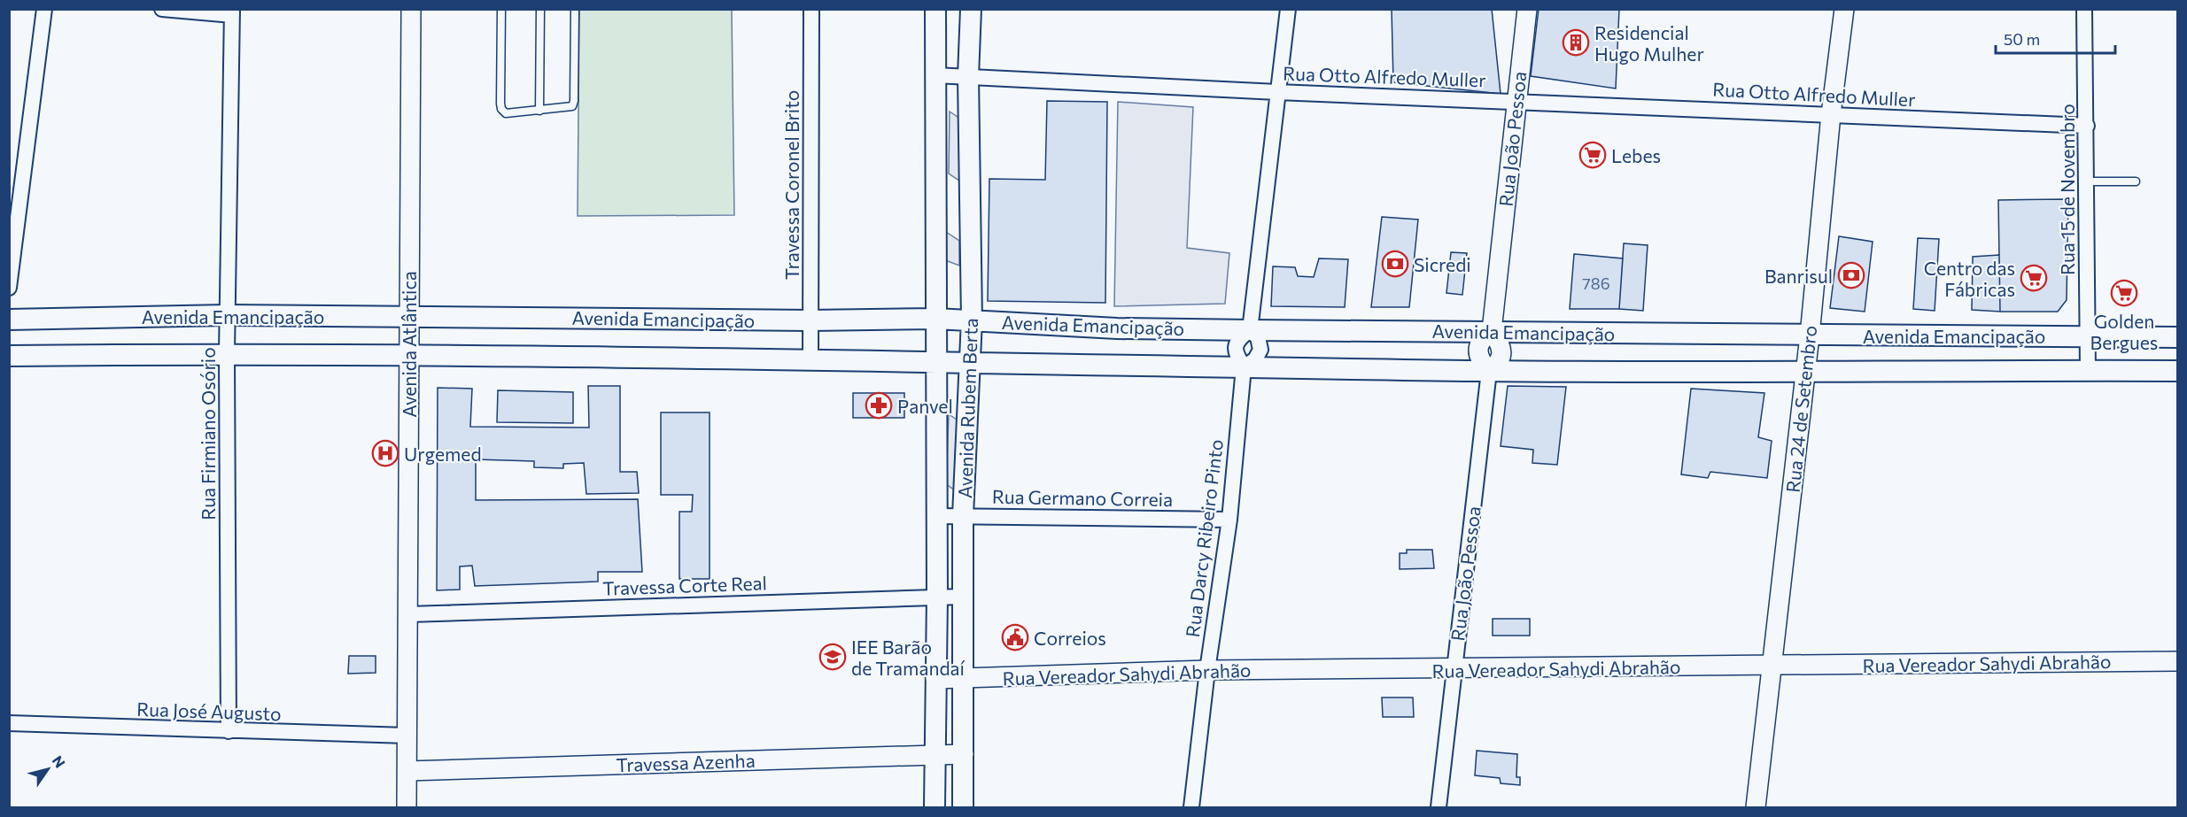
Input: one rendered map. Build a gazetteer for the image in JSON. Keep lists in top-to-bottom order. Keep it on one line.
{"streets":{"main road":["Avenida Emancipação","Avenida Rubem Berta"],"street":["Rua Otto Alfredo Muller","Rua João Pessoa","Travessa Coronel Brito","Rua 15 de Novembro","Avenida Atlântica","Rua 24 de Setembro","Rua Firmiano Osório","Rua Germano Correia","Rua Darcy Ribeiro Pinto","Travessa Corte Real","Rua Vereador Sahydi Abrahão","Rua José Augusto","Travessa Azenha"]},"crossings":[["Rua Otto Alfredo Muller","Rua João Pessoa"],["Rua Otto Alfredo Muller","Rua 15 de Novembro"],["Rua Otto Alfredo Muller","Avenida Rubem Berta"],["Rua Otto Alfredo Muller","Rua 24 de Setembro"],["Rua Otto Alfredo Muller","Rua Darcy Ribeiro Pinto"],["Rua João Pessoa","Avenida Emancipação"],["Rua João Pessoa","Rua Vereador Sahydi Abrahão"],["Travessa Coronel Brito","Avenida Emancipação"],["Rua 15 de Novembro","Avenida Emancipação"],["Avenida Emancipação","Avenida Atlântica"],["Avenida Emancipação","Avenida Rubem Berta"],["Avenida Emancipação","Rua 24 de Setembro"],["Avenida Emancipação","Rua Firmiano Osório"],["Avenida Emancipação","Rua Darcy Ribeiro Pinto"],["Avenida Atlântica","Travessa Corte Real"],["Avenida Atlântica","Rua José Augusto"],["Avenida Atlântica","Travessa Azenha"],["Avenida Rubem Berta","Rua Germano Correia"],["Avenida Rubem Berta","Travessa Corte Real"],["Avenida Rubem Berta","Rua Vereador Sahydi Abrahão"],["Avenida Rubem Berta","Travessa Azenha"],["Rua 24 de Setembro","Rua Vereador Sahydi Abrahão"],["Rua Firmiano Osório","Rua José Augusto"],["Rua Germano Correia","Rua Darcy Ribeiro Pinto"],["Rua Darcy Ribeiro Pinto","Rua Vereador Sahydi Abrahão"]],"places":{"building":["Residencial Hugo Mulher"],"supermarket":["Lebes","Centro das Fábricas","Golden Bergues"],"bank":["Sicredi","Banrisul"],"pharmacy":["Panvel"],"hospital":["Urgemed"],"public building":["Correios"],"school or university":["IEE Barão de Tramandaí"]},"house_numbers":["786"],"scale_bar":"50 m","north":"top right"}
